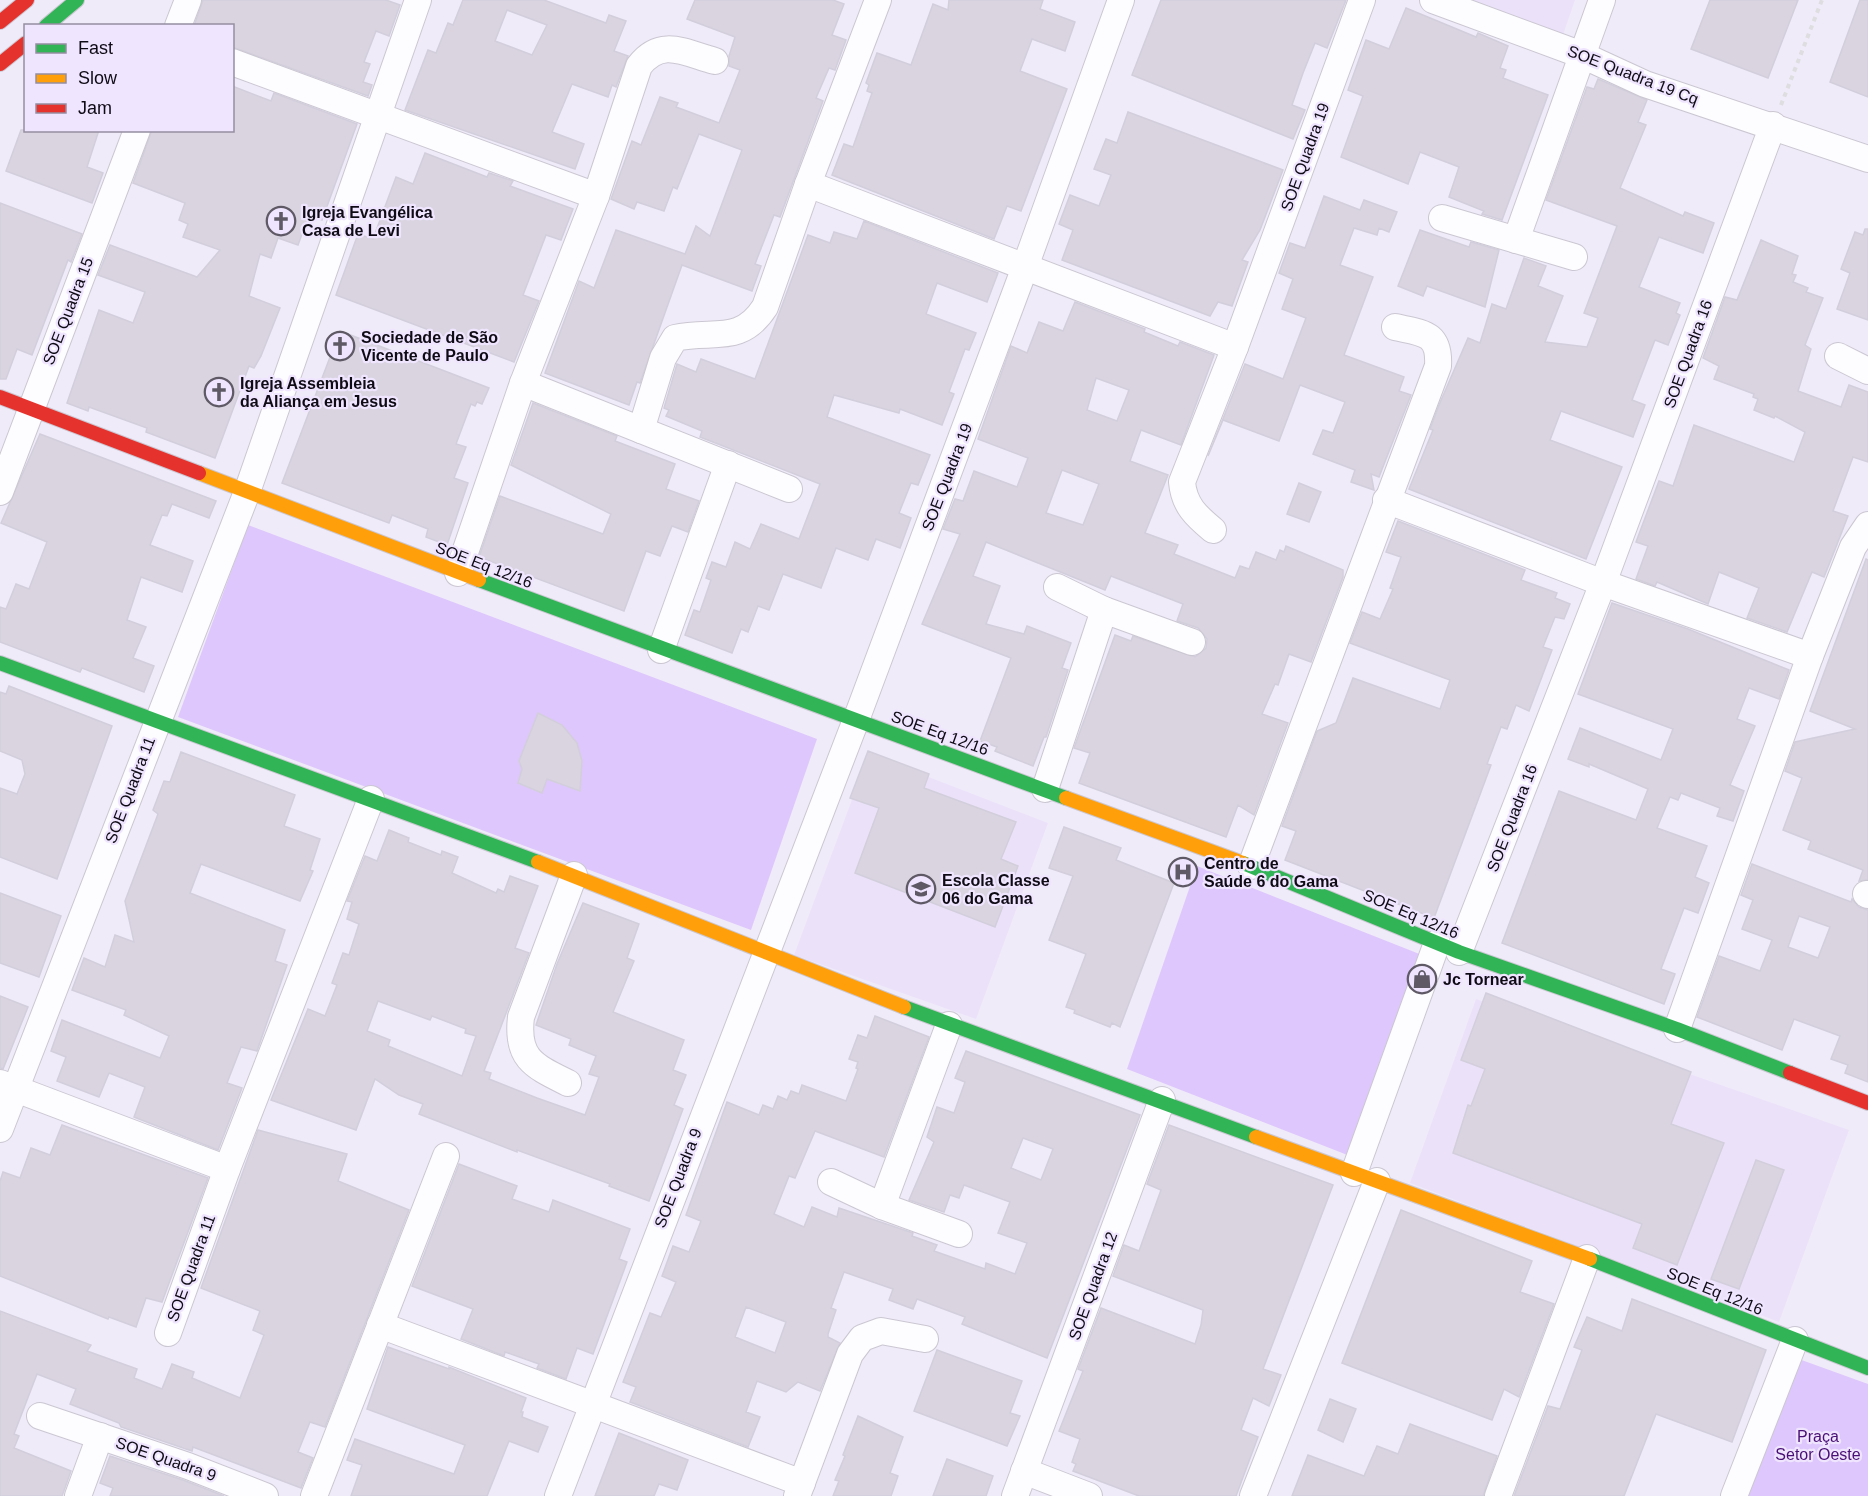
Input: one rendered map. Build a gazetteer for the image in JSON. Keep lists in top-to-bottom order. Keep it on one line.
{"streets":{"street":["SOE Quadra 19 Cq","SOE Quadra 19","SOE Quadra 15","SOE Quadra 16","SOE Eq 12/16","SOE Quadra 11","SOE Quadra 9","SOE Quadra 12"]},"crossings":[["SOE Quadra 19 Cq","SOE Quadra 16"],["SOE Quadra 19","SOE Eq 12/16"],["SOE Quadra 19","SOE Quadra 9"],["SOE Quadra 15","SOE Eq 12/16"],["SOE Quadra 16","SOE Eq 12/16"],["SOE Eq 12/16","SOE Quadra 11"],["SOE Eq 12/16","SOE Quadra 9"],["SOE Eq 12/16","SOE Quadra 12"]],"parks":["Praça Setor Oeste"],"places":{"church":["Igreja Evangélica Casa de Levi","Sociedade de São Vicente de Paulo","Igreja Assembleia da Aliança em Jesus"],"hospital":["Centro de Saúde 6 do Gama"],"school or university":["Escola Classe 06 do Gama"],"shop":["Jc Tornear"]},"legend":["Fast","Slow","Jam"]}
